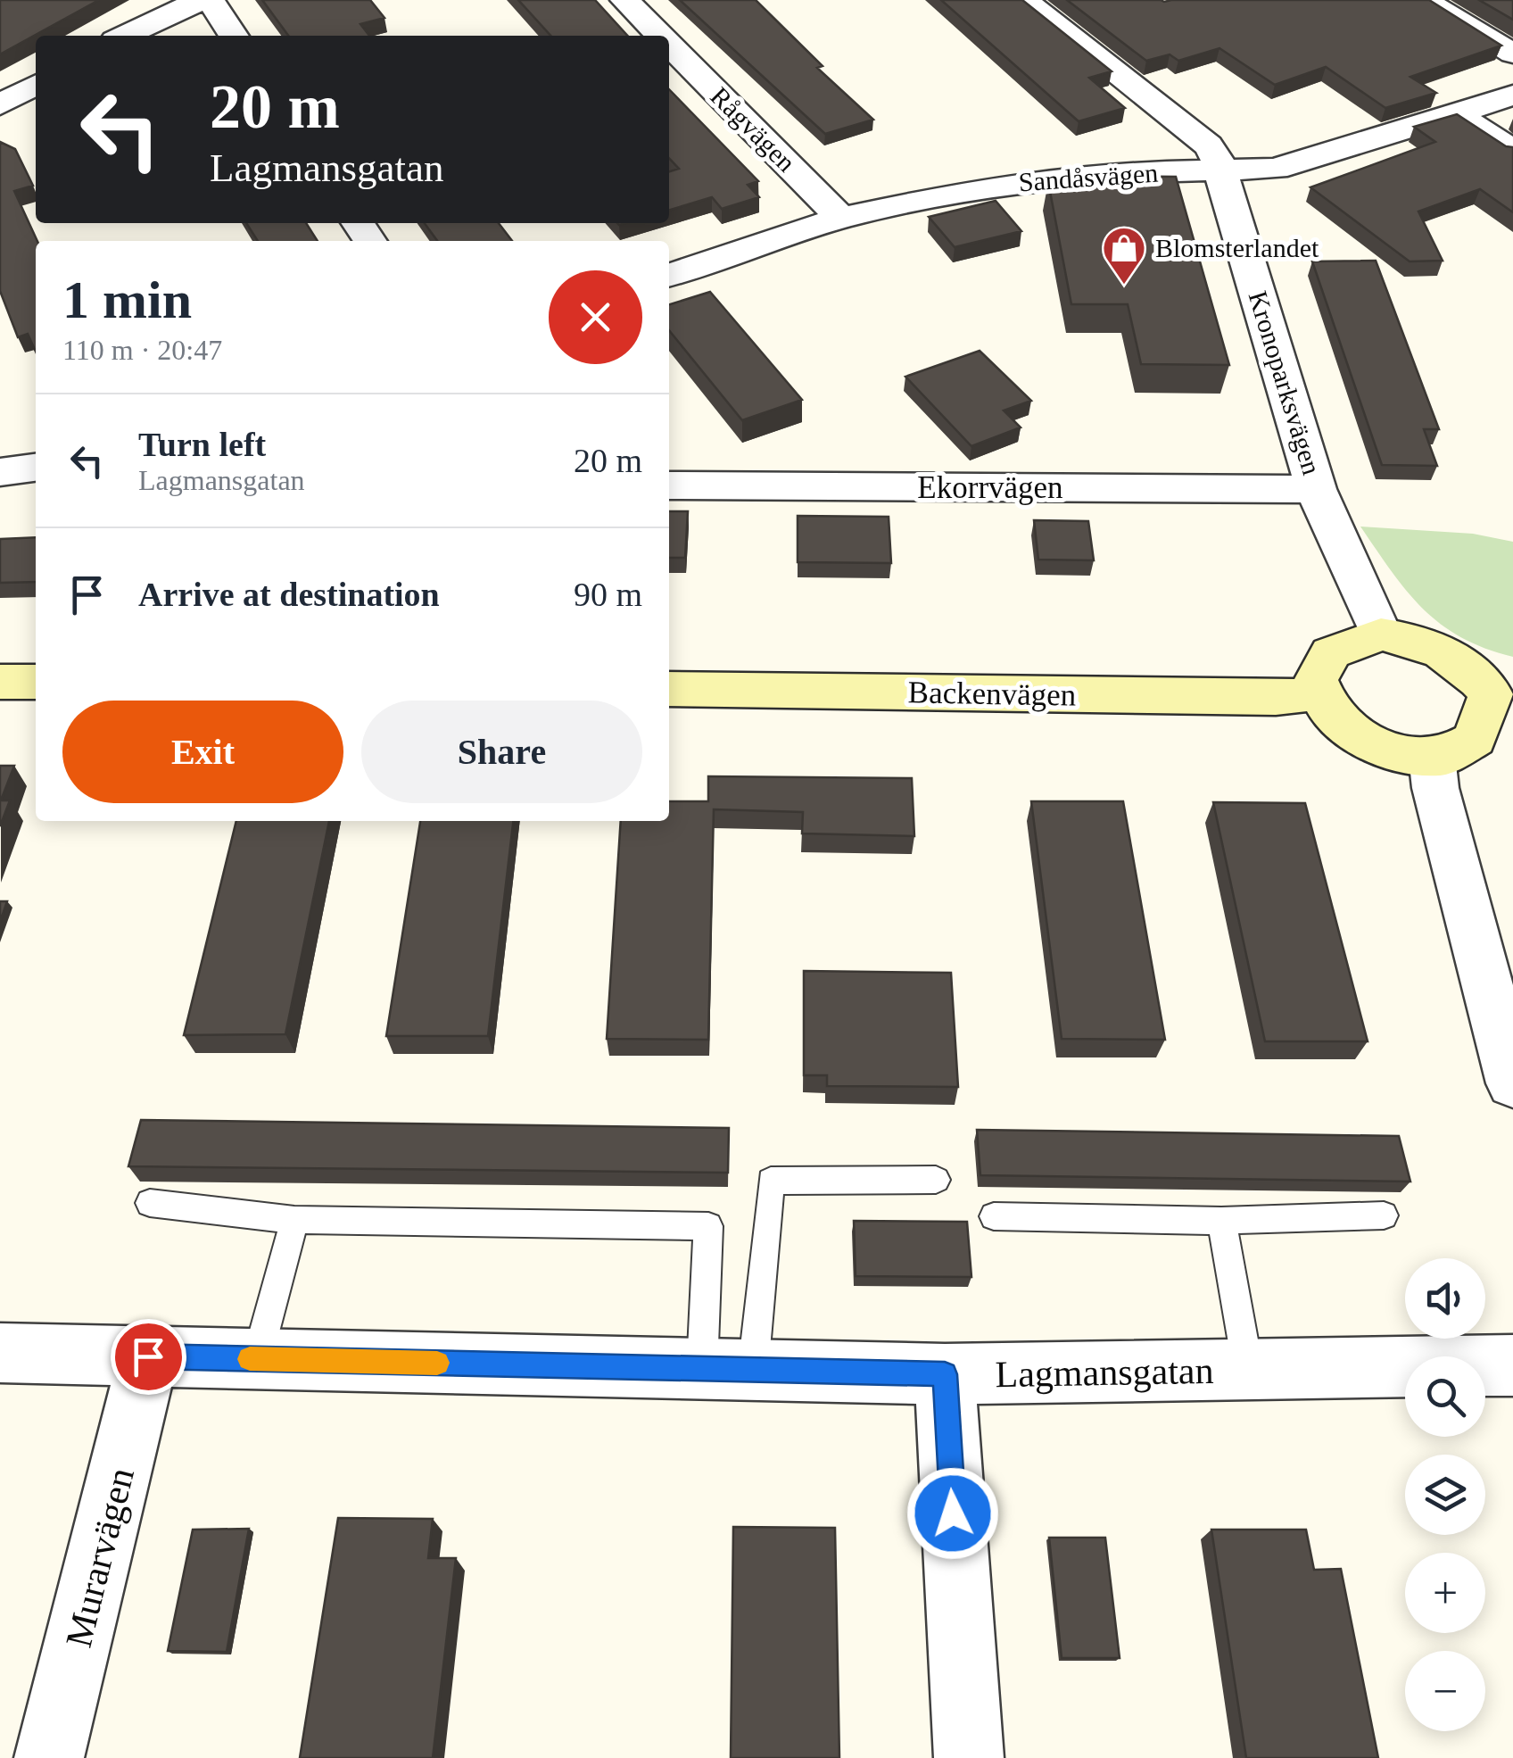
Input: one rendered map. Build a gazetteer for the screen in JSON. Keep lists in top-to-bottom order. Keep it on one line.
{"streets":{"street":["Rågvägen","Sandåsvägen","Kronoparksvägen","Ekorrvägen","Backenvägen","Lagmansgatan","Murarvägen"]},"crossings":[["Rågvägen","Sandåsvägen"],["Sandåsvägen","Kronoparksvägen"],["Kronoparksvägen","Ekorrvägen"],["Kronoparksvägen","Backenvägen"],["Lagmansgatan","Murarvägen"]],"places":{"shop":["Blomsterlandet"]},"page":{"turn":["20 m","Lagmansgatan"],"heading":["1 min","110 m · 20:47"],"list":[{"name":"Turn left","note":"Lagmansgatan","value":"20 m"},{"name":"Arrive at destination","value":"90 m"}],"buttons":["Exit","Share"],"map_buttons":["+","−"]}}
